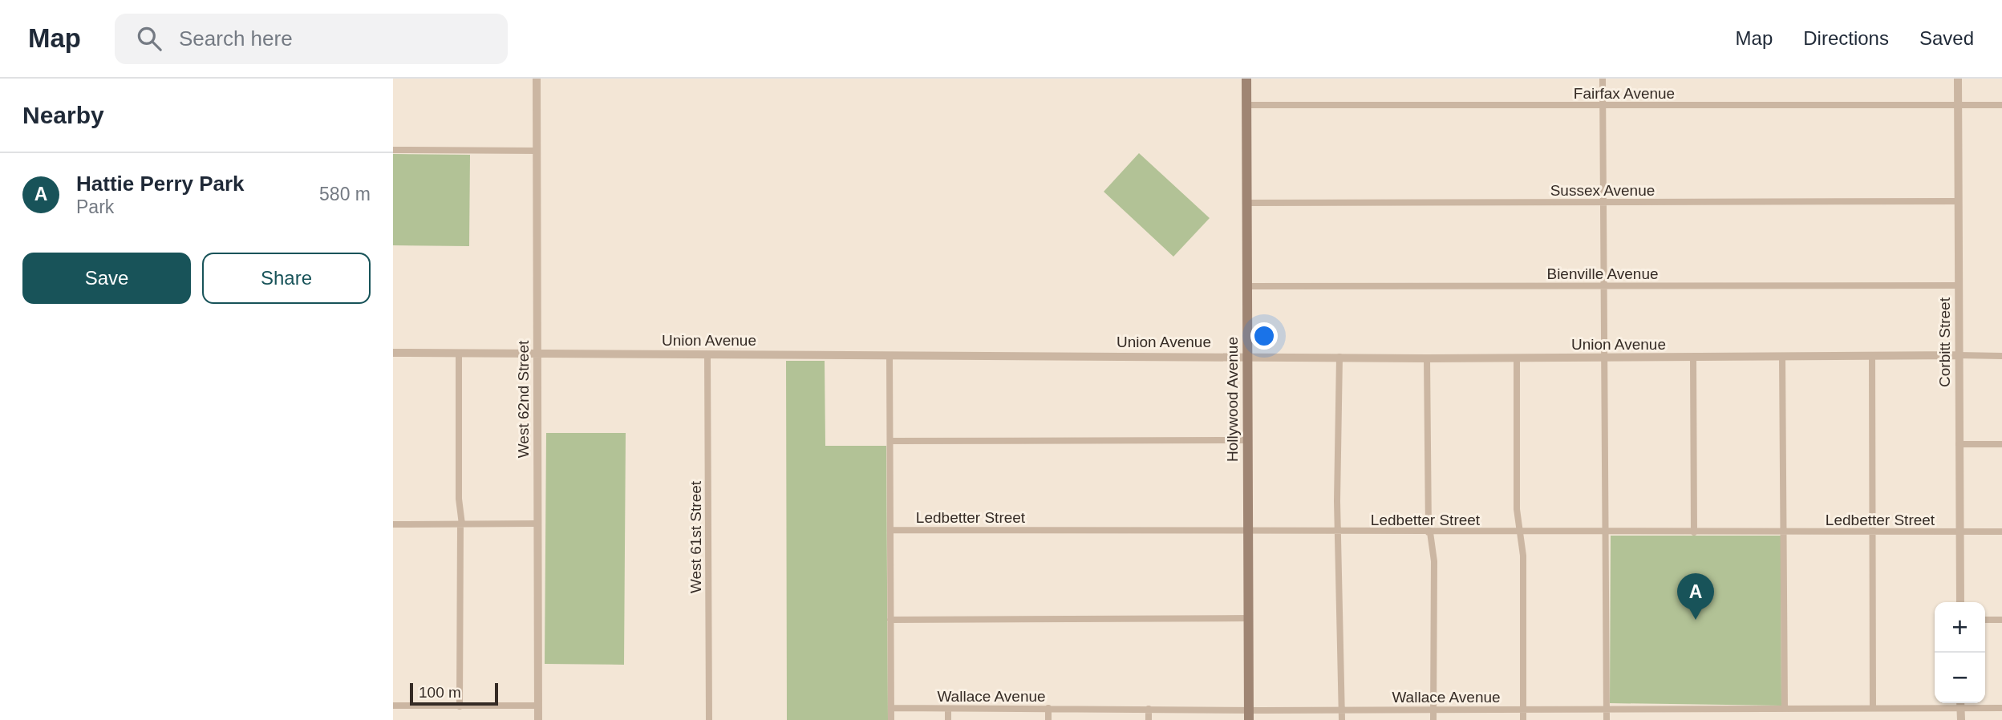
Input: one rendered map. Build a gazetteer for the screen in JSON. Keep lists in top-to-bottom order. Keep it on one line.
{"streets":{"main road":["Hollywood Avenue"],"street":["Fairfax Avenue","Sussex Avenue","Bienville Avenue","Union Avenue","Corbitt Street","West 62nd Street","Ledbetter Street","West 61st Street","Wallace Avenue"]},"crossings":[["Fairfax Avenue","Corbitt Street"],["Fairfax Avenue","Hollywood Avenue"],["Sussex Avenue","Corbitt Street"],["Sussex Avenue","Hollywood Avenue"],["Bienville Avenue","Corbitt Street"],["Bienville Avenue","Hollywood Avenue"],["Union Avenue","Corbitt Street"],["Union Avenue","West 62nd Street"],["Union Avenue","Hollywood Avenue"],["Union Avenue","West 61st Street"],["Corbitt Street","Ledbetter Street"],["Hollywood Avenue","Ledbetter Street"],["Hollywood Avenue","Wallace Avenue"]],"scale_bar":"100 m","page":{"header":"Map","search":"Search here","nav":["Map","Directions","Saved"],"heading":"Nearby","list":[{"mark":"A","name":"Hattie Perry Park","note":"Park","value":"580 m"}],"buttons":["Save","Share"],"pins":"A","map_buttons":["+","−"],"scale":"100 m"}}
